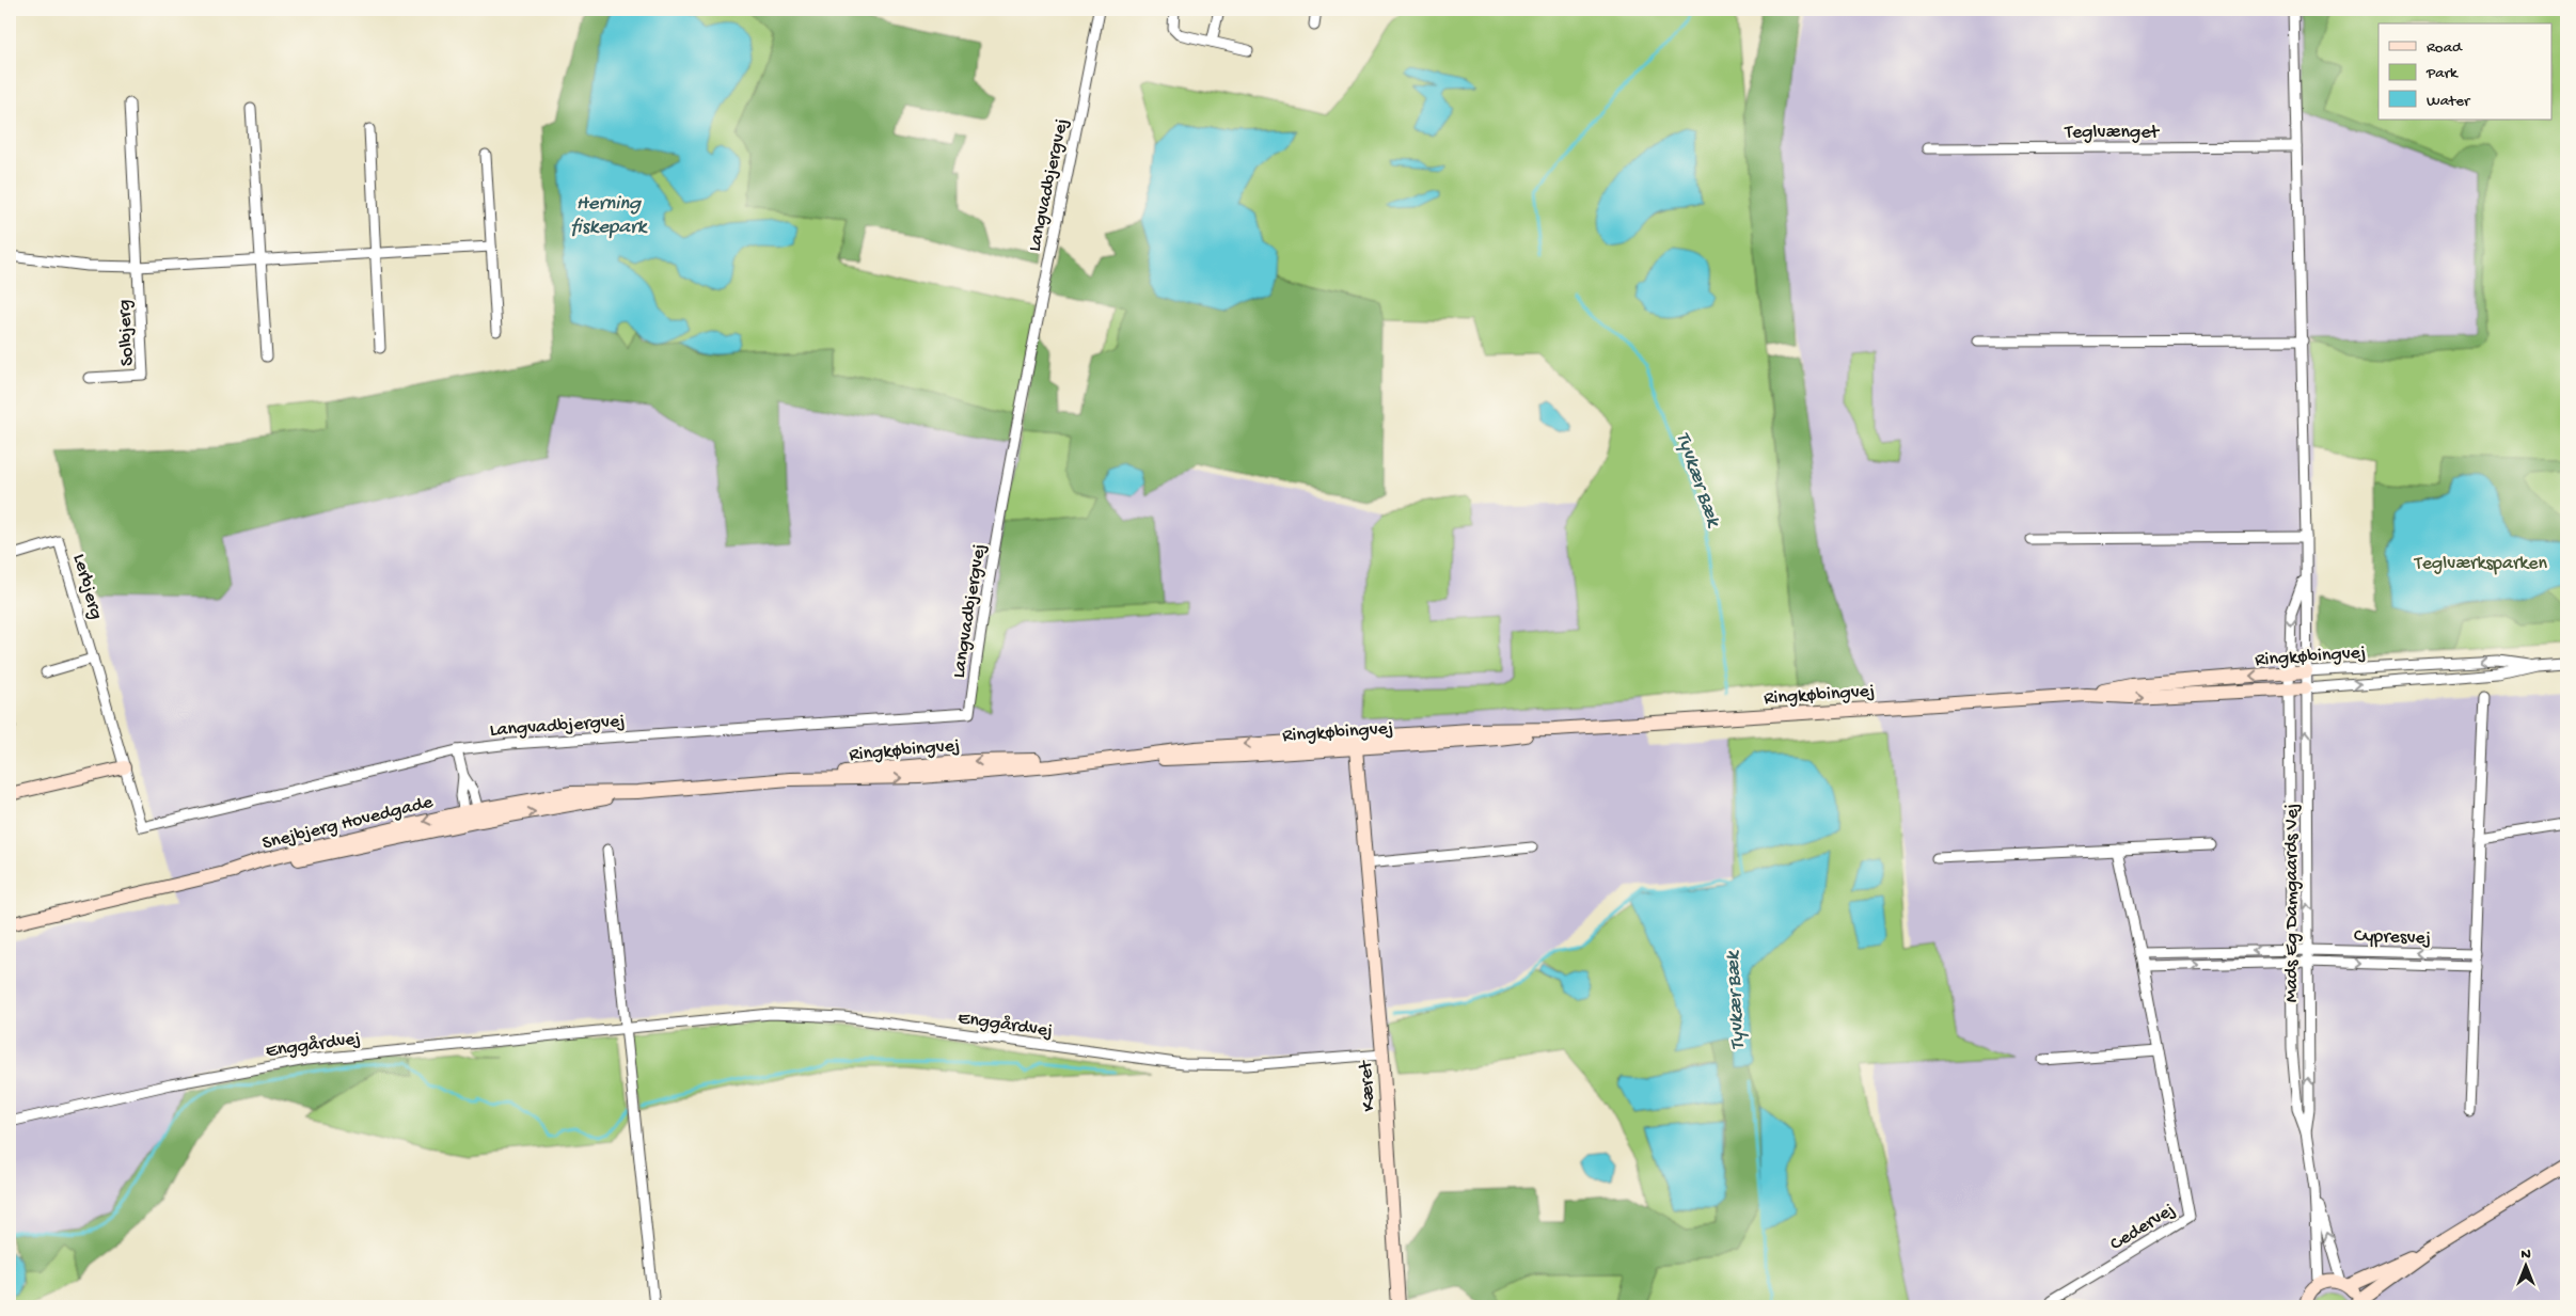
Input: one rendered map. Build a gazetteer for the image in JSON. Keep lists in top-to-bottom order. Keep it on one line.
{"streets":{"street":["Teglvænget","Langvadbjergvej","Solbjerg","Lerbjerg","Ringkøbingvej","Snejbjerg Hovedgade","Mads Eg Damgaards Vej","Cypresvej","Enggårdvej","Kæret","Cedervej"]},"crossings":[["Langvadbjergvej","Lerbjerg"],["Ringkøbingvej","Snejbjerg Hovedgade"],["Ringkøbingvej","Mads Eg Damgaards Vej"],["Ringkøbingvej","Kæret"],["Mads Eg Damgaards Vej","Cypresvej"],["Enggårdvej","Kæret"]],"water":["Herning fiskepark","Tyvkær Bæk"],"parks":["Teglværksparken"],"legend":["Road","Park","Water"],"north":"top"}
